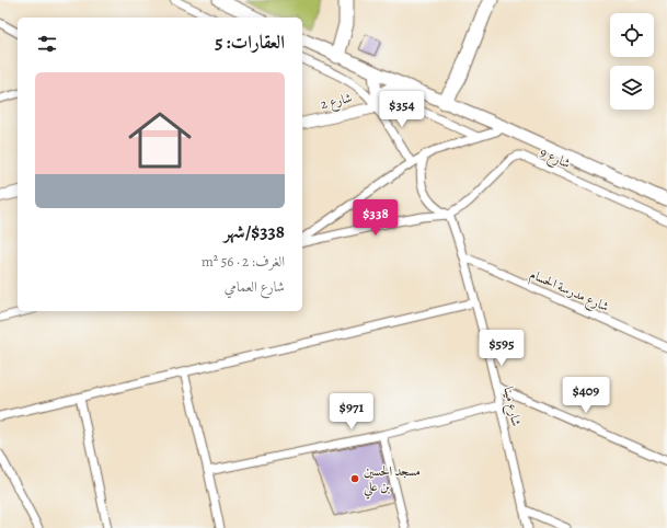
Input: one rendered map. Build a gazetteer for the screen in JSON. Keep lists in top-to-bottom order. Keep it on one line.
{"streets":{"street":["شارع 2","شارع 9","شارع مدرسة الحسام","شارع مينا"]},"crossings":[["شارع 9","شارع مينا"],["شارع مدرسة الحسام","شارع مينا"]],"places":["مسجد الحسين بن علي"],"page":{"heading":"العقارات: 5","list":[{"name":"$338/شهر","note":"الغرف: 2 · 56 m² · شارع العمامي"}],"price":["$354","$338","$595","$409","$971"]}}
